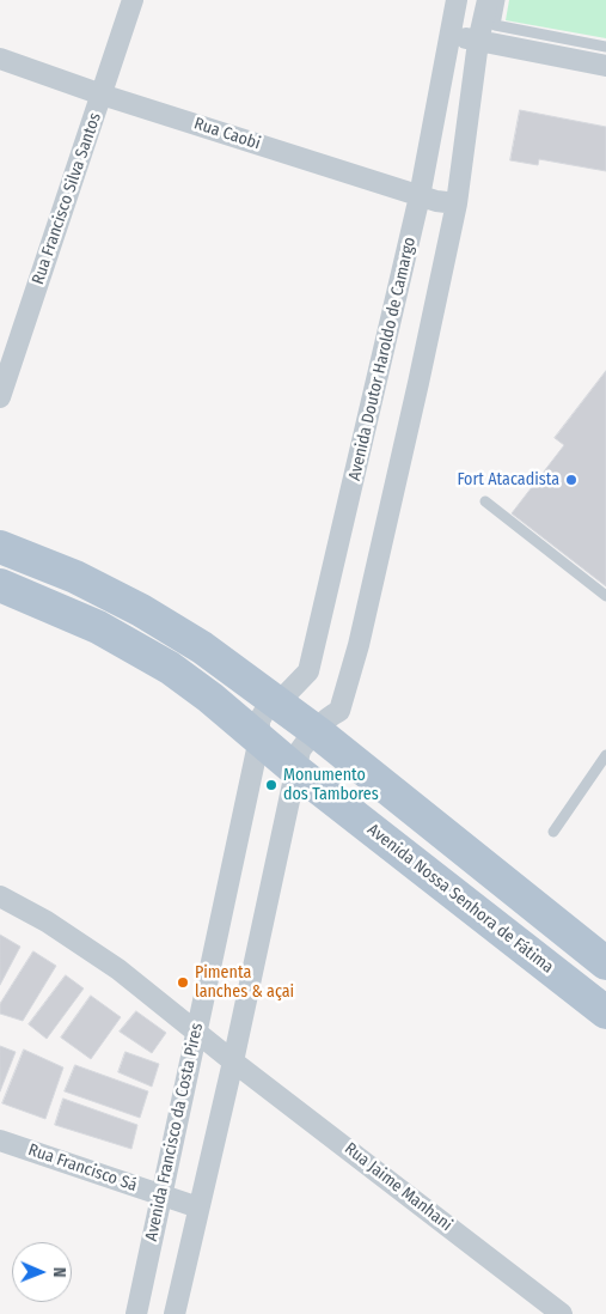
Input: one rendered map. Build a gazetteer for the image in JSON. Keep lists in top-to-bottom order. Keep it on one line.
{"streets":{"main road":["Avenida Nossa Senhora de Fátima"],"street":["Rua Caobi","Rua Francisco Silva Santos","Avenida Doutor Haroldo de Camargo","Avenida Francisco da Costa Pires","Rua Francisco Sá","Rua Jaime Manhani"]},"crossings":[["Rua Caobi","Rua Francisco Silva Santos"],["Rua Caobi","Avenida Doutor Haroldo de Camargo"],["Avenida Doutor Haroldo de Camargo","Avenida Nossa Senhora de Fátima"],["Avenida Doutor Haroldo de Camargo","Avenida Francisco da Costa Pires"],["Avenida Nossa Senhora de Fátima","Avenida Francisco da Costa Pires"],["Avenida Francisco da Costa Pires","Rua Francisco Sá"],["Avenida Francisco da Costa Pires","Rua Jaime Manhani"]],"places":["Fort Atacadista","Monumento dos Tambores","Pimenta lanches & açai"],"north":"right"}
